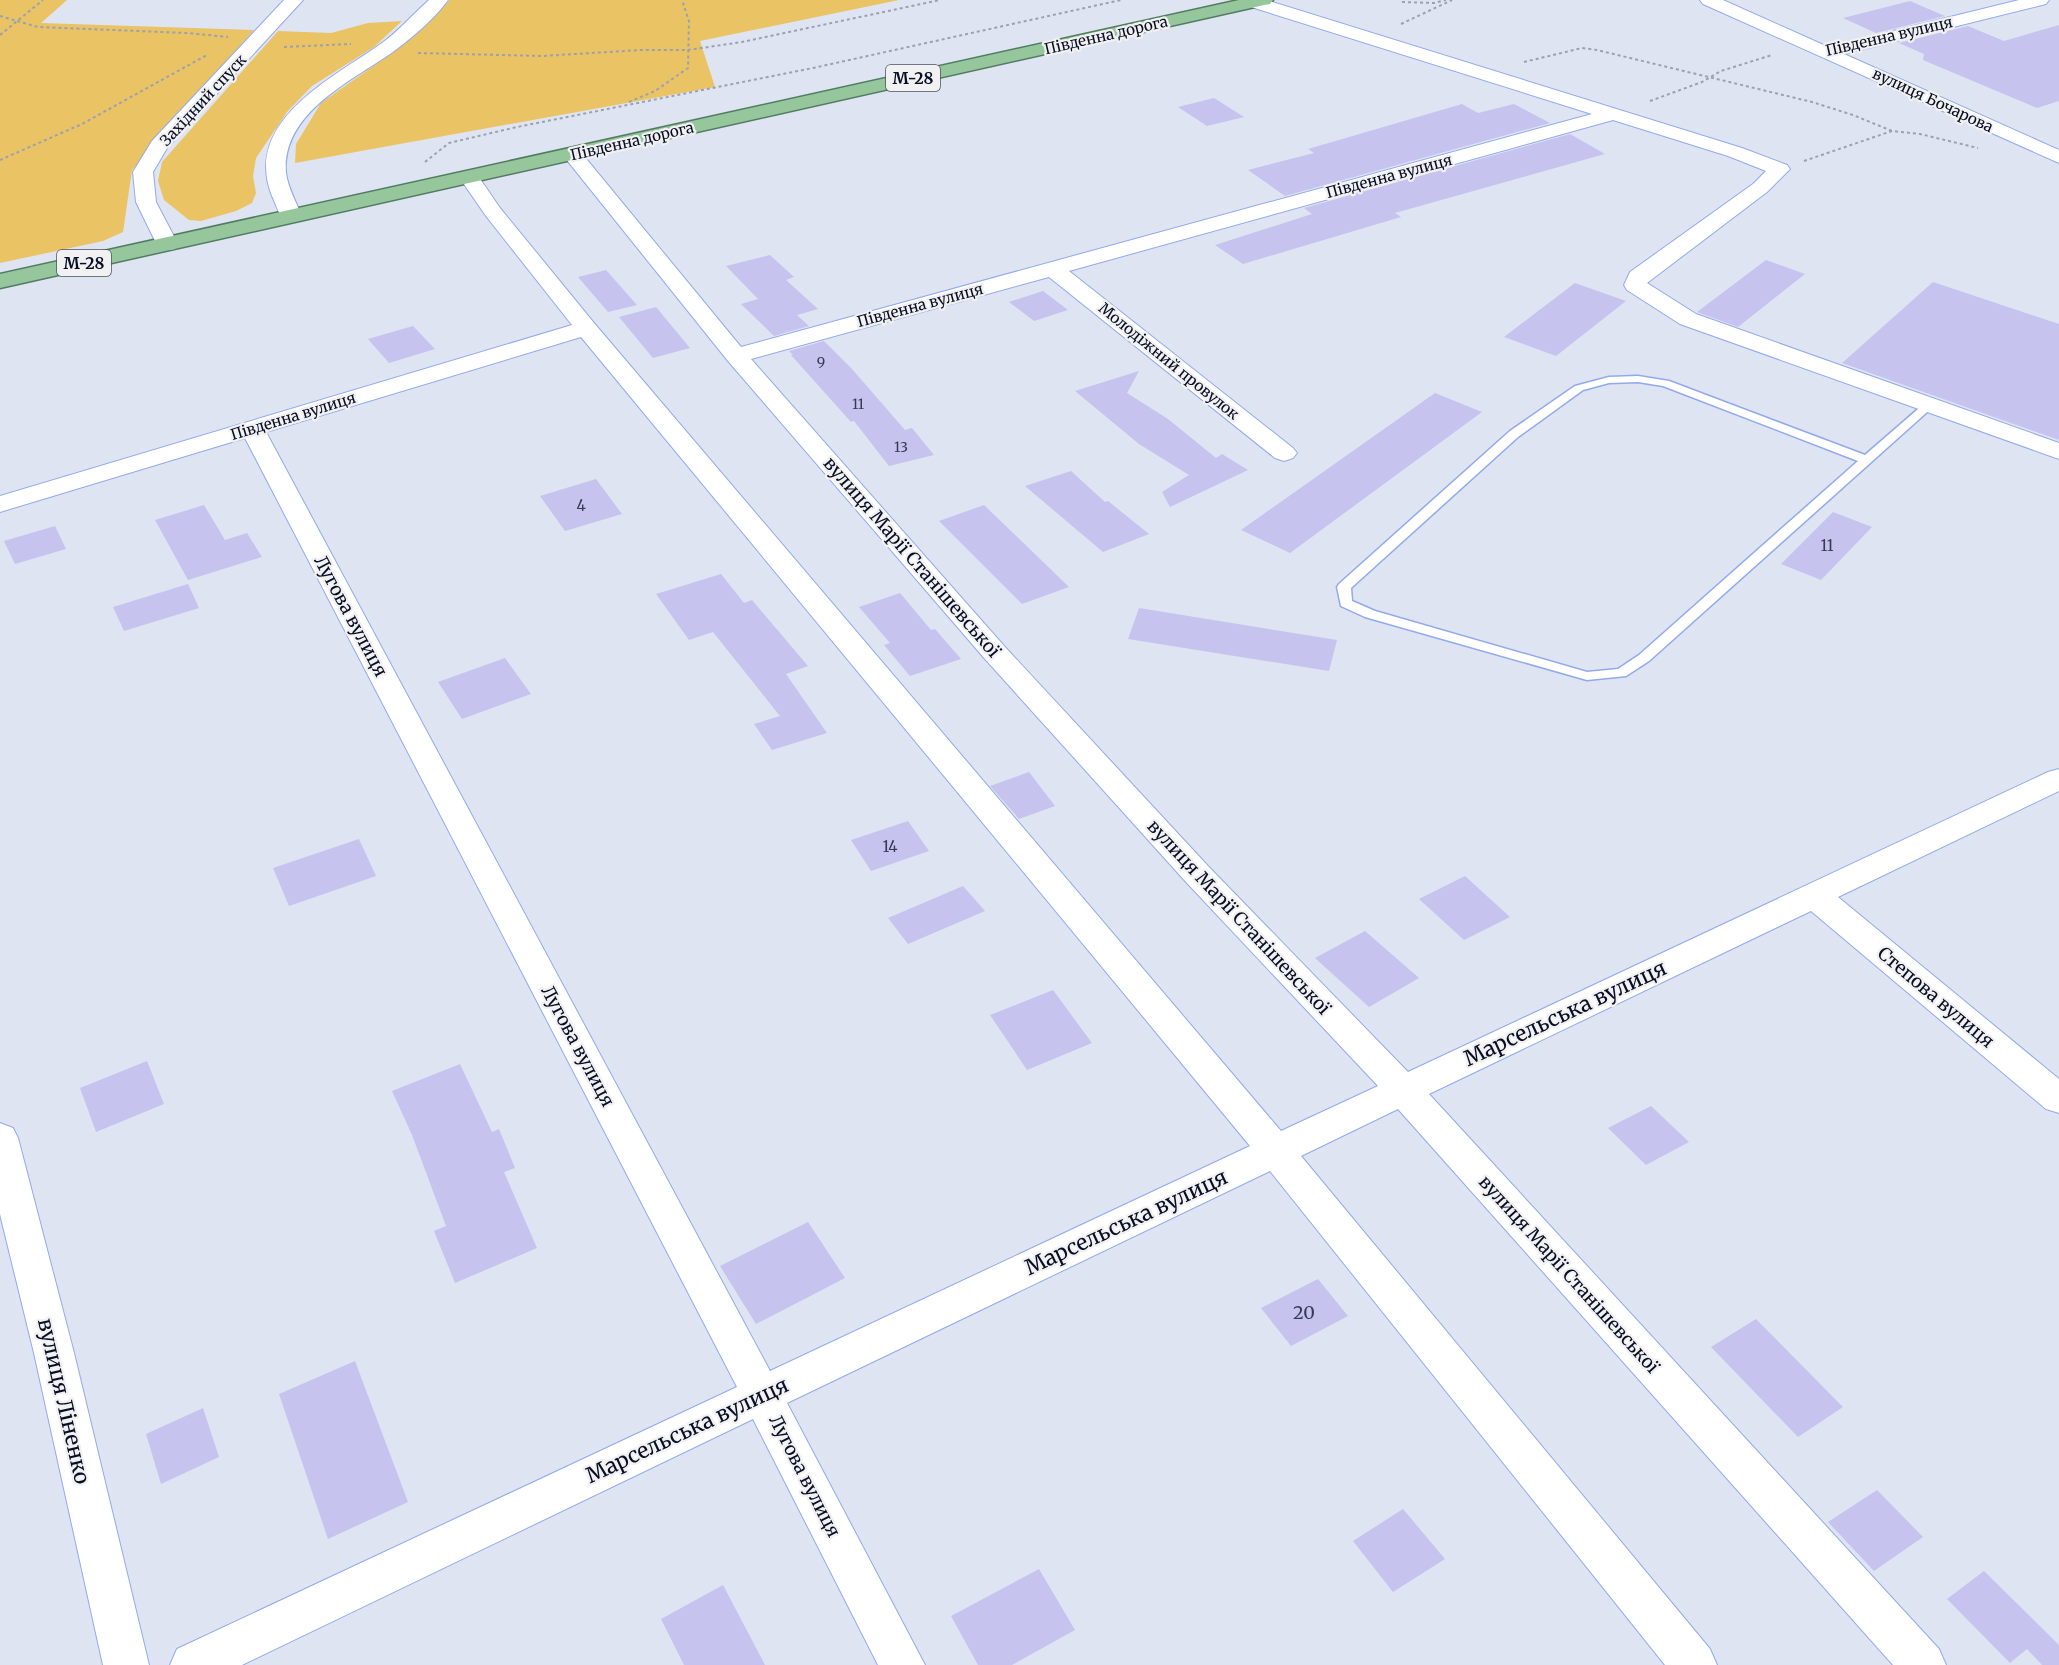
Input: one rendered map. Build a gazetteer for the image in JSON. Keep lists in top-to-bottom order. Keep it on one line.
{"streets":{"highway":["Південна дорога","М-28"],"street":["Південна вулиця","Західний спуск","вулиця Бочарова","Молодіжний провулок","вулиця Марії Станішевської","Лугова вулиця","Степова вулиця","Марсельська вулиця","вулиця Ліненко"]},"crossings":[["Південна дорога","Західний спуск"],["Південна дорога","вулиця Марії Станішевської"],["Південна вулиця","вулиця Бочарова"],["Південна вулиця","Молодіжний провулок"],["Південна вулиця","вулиця Марії Станішевської"],["Південна вулиця","Лугова вулиця"],["вулиця Марії Станішевської","Марсельська вулиця"],["Лугова вулиця","Марсельська вулиця"],["Степова вулиця","Марсельська вулиця"]],"house_numbers":["9","11","13","4","11","14","20"]}
